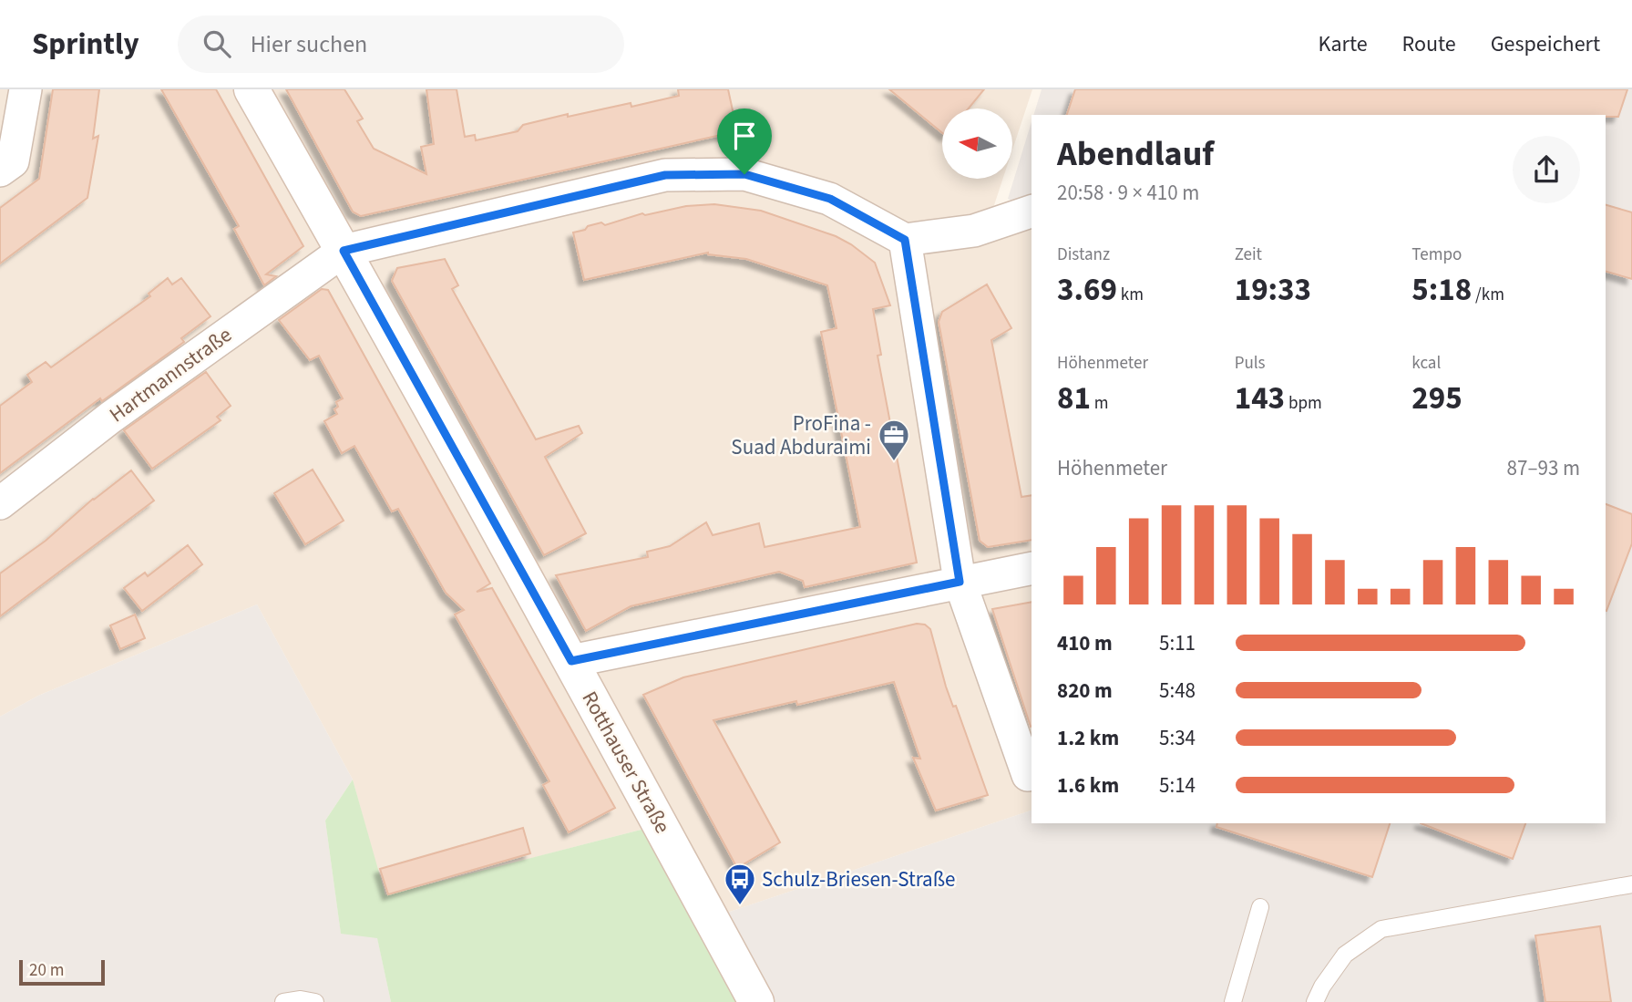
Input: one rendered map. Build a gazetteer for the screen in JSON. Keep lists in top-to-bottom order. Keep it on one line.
{"streets":{"main road":["Rotthauser Straße"],"street":["Hartmannstraße"]},"crossings":[["Hartmannstraße","Rotthauser Straße"]],"places":{"office":["ProFina - Suad Abduraimi"],"bus stop":["Schulz-Briesen-Straße"]},"scale_bar":"20 m","north":"left","page":{"header":"Sprintly","search":"Hier suchen","nav":["Karte","Route","Gespeichert"],"heading":["Abendlauf","20:58 · 9 × 410 m"],"stats":[["Distanz","3.69 km"],["Zeit","19:33"],["Tempo","5:18 /km"],["Höhenmeter","81 m"],["Puls","143 bpm"],["kcal","295"]],"chart":["Höhenmeter","87–93 m"],"list":[{"name":"410 m","note":"5:11"},{"name":"820 m","note":"5:48"},{"name":"1.2 km","note":"5:34"},{"name":"1.6 km","note":"5:14"}],"scale":"20 m"}}
